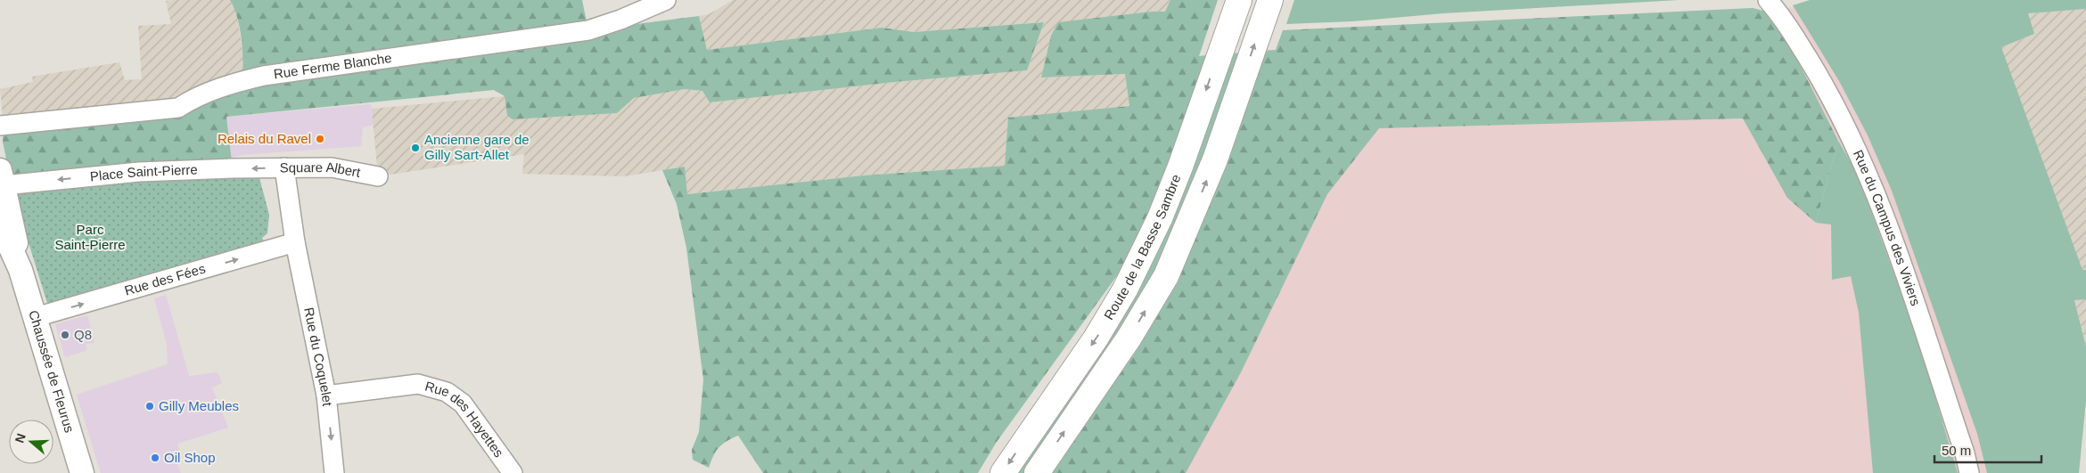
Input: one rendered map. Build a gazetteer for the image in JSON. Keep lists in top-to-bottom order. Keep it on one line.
{"streets":{"highway":["Route de la Basse Sambre"],"main road":["Chaussée de Fleurus"],"street":["Rue Ferme Blanche","Place Saint-Pierre","Square Albert","Rue du Campus des Viviers","Rue des Fées","Rue du Coquelet","Rue des Hayettes"]},"crossings":[["Place Saint-Pierre","Square Albert"],["Place Saint-Pierre","Chaussée de Fleurus"],["Square Albert","Rue des Fées"],["Square Albert","Rue du Coquelet"],["Rue des Fées","Rue du Coquelet"],["Rue des Fées","Chaussée de Fleurus"],["Rue du Coquelet","Rue des Hayettes"]],"one_way":["Place Saint-Pierre","Rue des Fées"],"parks":["Parc Saint-Pierre"],"places":["Relais du Ravel","Ancienne gare de Gilly Sart-Allet","Q8","Gilly Meubles","Oil Shop"],"scale_bar":"50 m","north":"left"}
